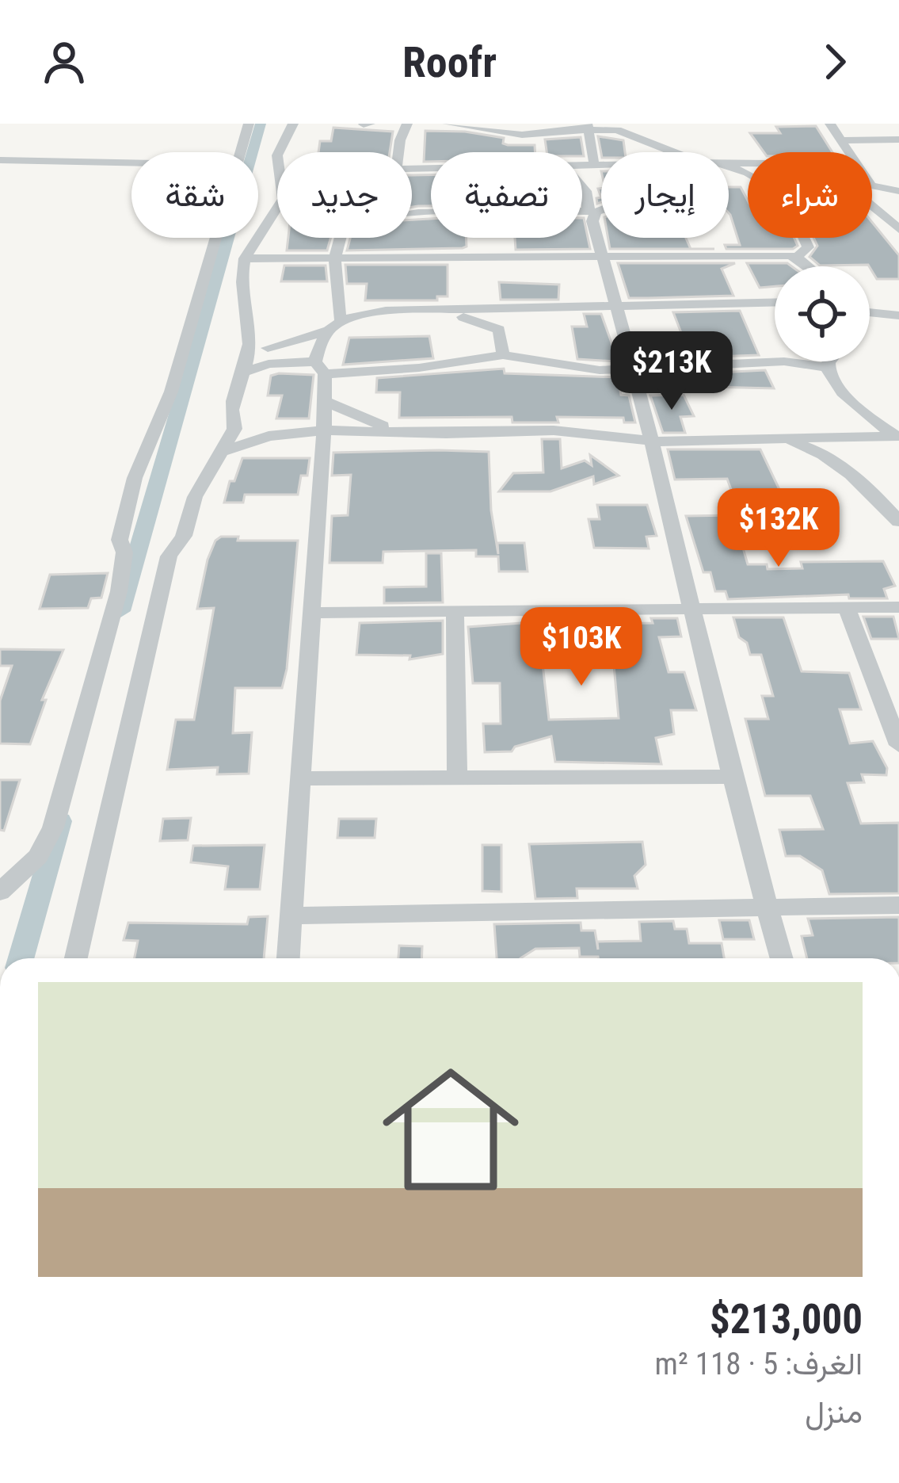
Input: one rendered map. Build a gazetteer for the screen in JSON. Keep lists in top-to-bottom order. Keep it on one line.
{"page":{"header":"Roofr","chip":["شراء","إيجار","تصفية","جديد","شقة"],"price":["$213K","$132K","$103K"],"list":[{"name":"$213,000","note":"الغرف: 5 · 118 m² · منزل"}]}}
